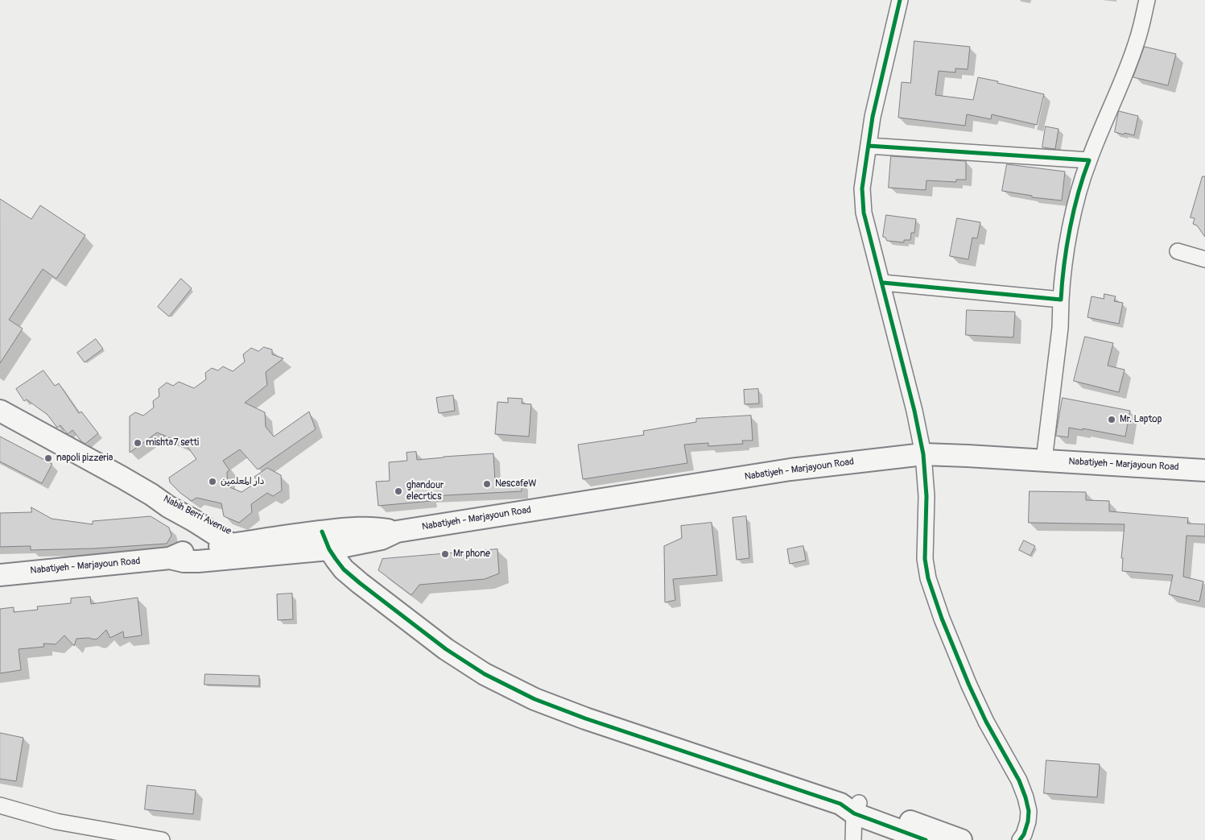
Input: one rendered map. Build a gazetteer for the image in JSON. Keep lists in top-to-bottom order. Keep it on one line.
{"streets":{"main road":["Nabatiyeh - Marjayoun Road","Nabih Berri Avenue"]},"crossings":[["Nabatiyeh - Marjayoun Road","Nabih Berri Avenue"]],"places":["Mr. Laptop","mishta7 setti","napoli pizzeria","دار المعلمين","NescafeW","ghandour elecrtics","Mr phone"]}
